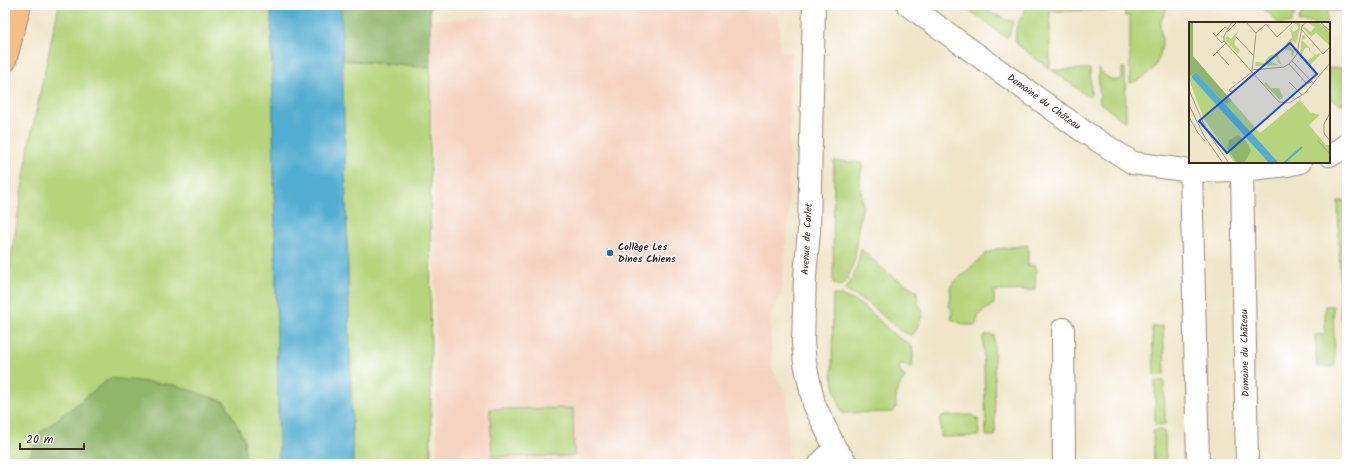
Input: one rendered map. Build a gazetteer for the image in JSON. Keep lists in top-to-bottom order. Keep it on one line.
{"streets":{"street":["Domaine du Château","Avenue de Carlet"]},"places":["Collège Les Dines Chiens"],"scale_bar":"20 m"}
